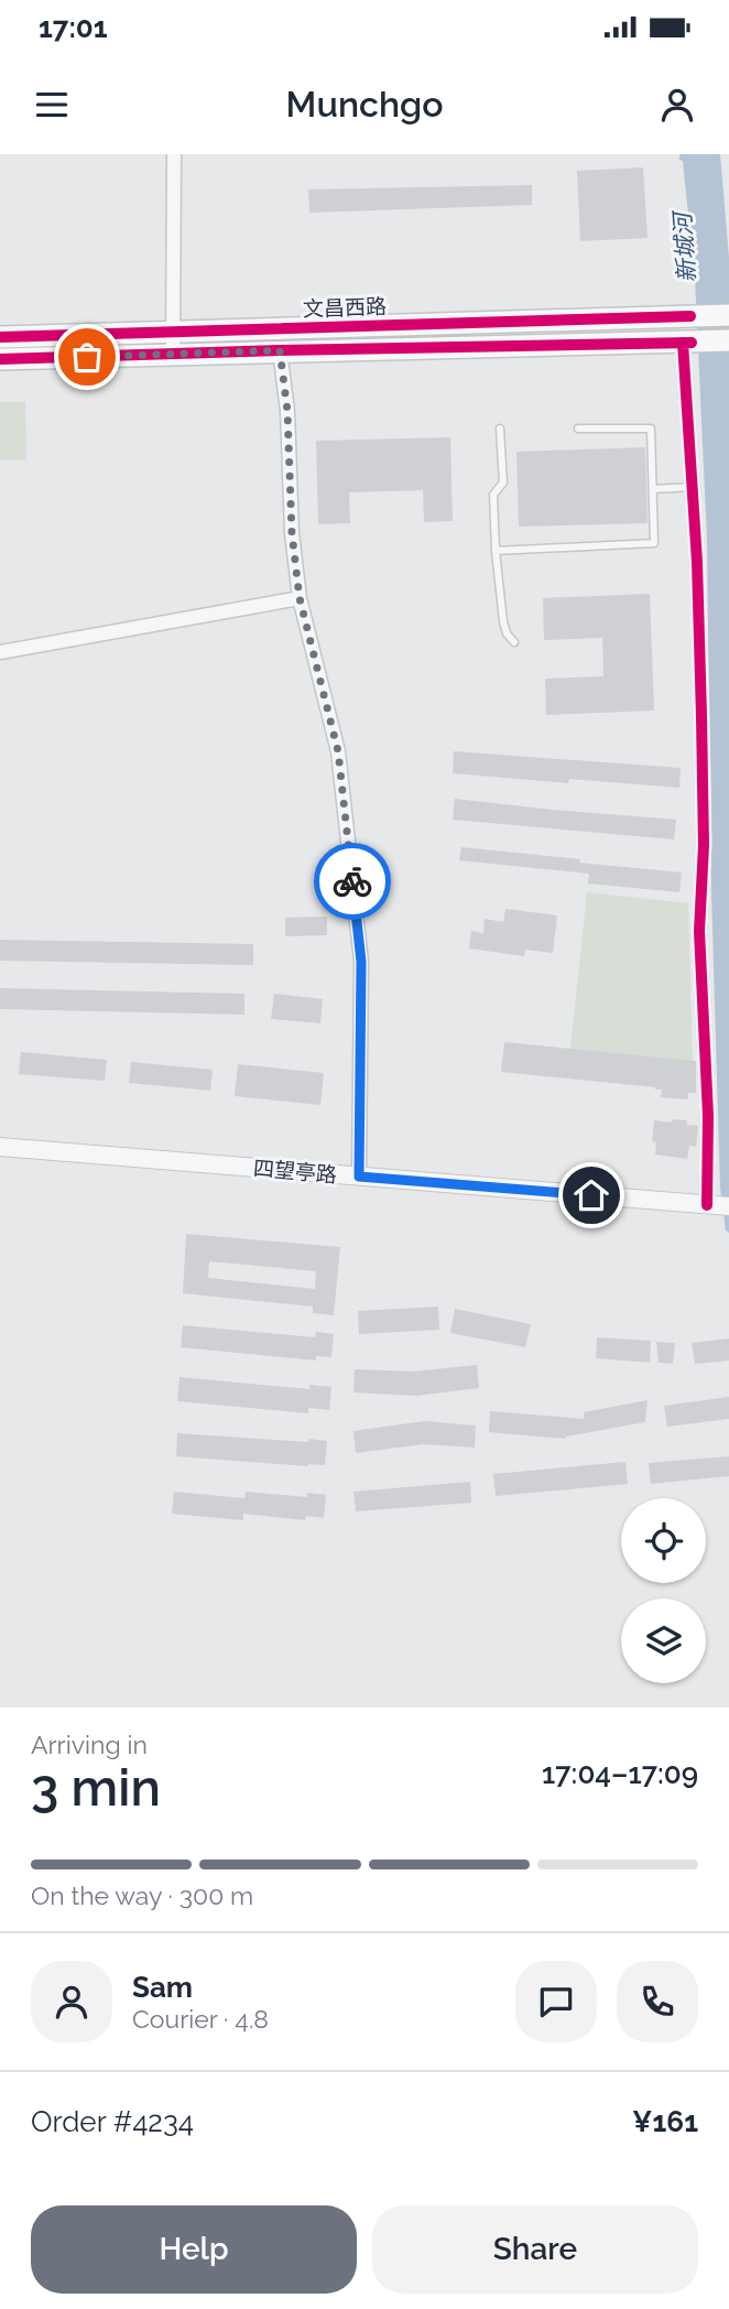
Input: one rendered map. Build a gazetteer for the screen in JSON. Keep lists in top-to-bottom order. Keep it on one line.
{"streets":{"main road":["文昌西路"],"street":["四望亭路"]},"water":["新城河"],"page":{"status":"17:01","header":"Munchgo","heading":["3 min","Arriving in","17:04–17:09"],"panel":["Sam","Courier · 4.8","Order #4234","¥161"],"bar":"On the way · 300 m","buttons":["Help","Share"]}}
